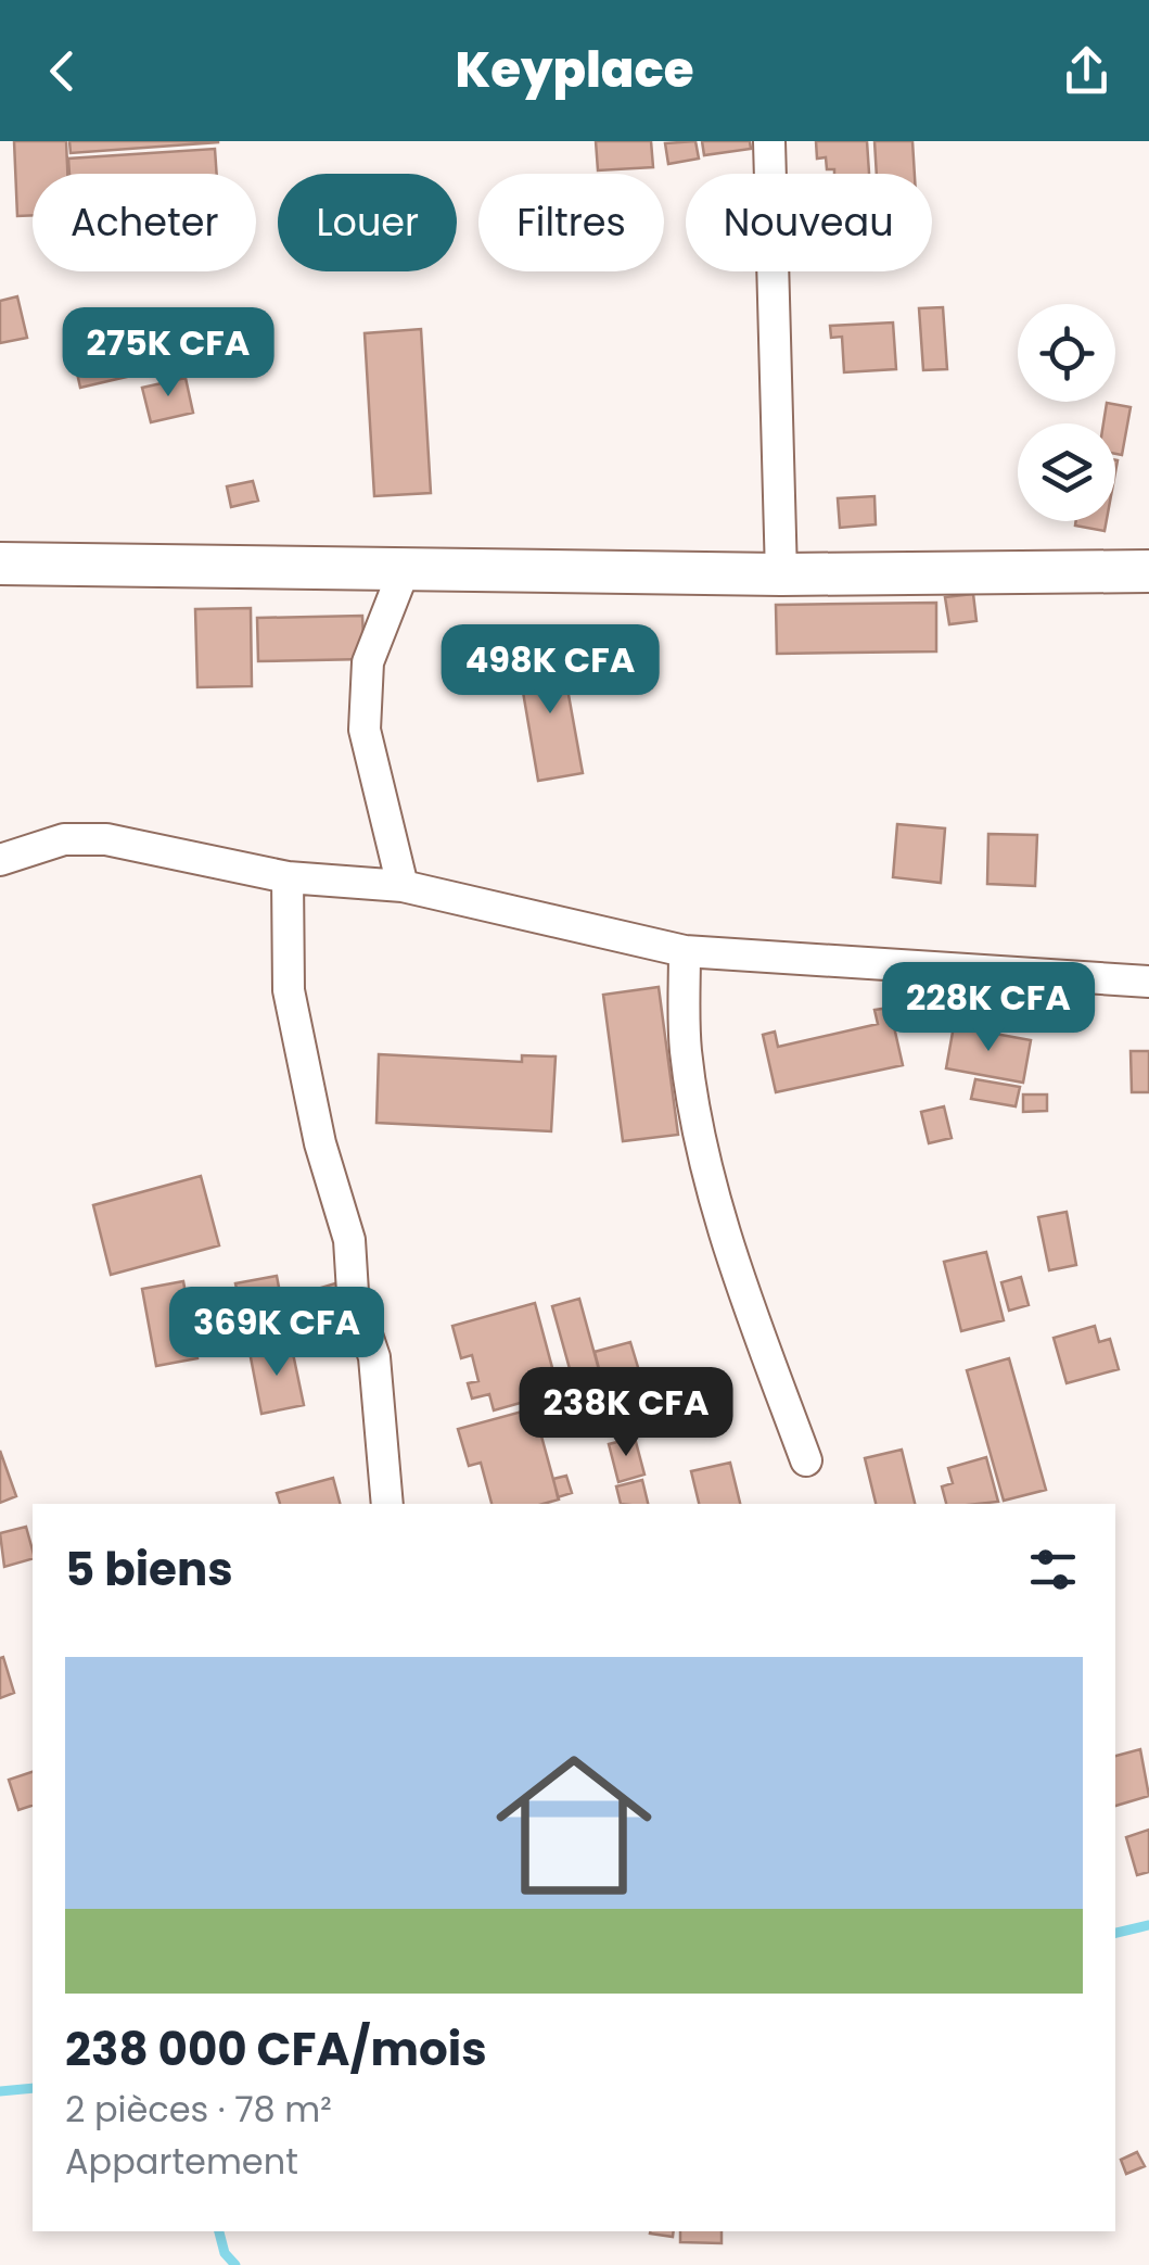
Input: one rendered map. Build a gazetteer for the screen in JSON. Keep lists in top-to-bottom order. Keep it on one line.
{"page":{"header":"Keyplace","chip":["Acheter","Louer","Filtres","Nouveau"],"price":["275K CFA","498K CFA","228K CFA","369K CFA","238K CFA"],"heading":"5 biens","list":[{"name":"238 000 CFA/mois","note":"2 pièces · 78 m² · Appartement"}]}}
